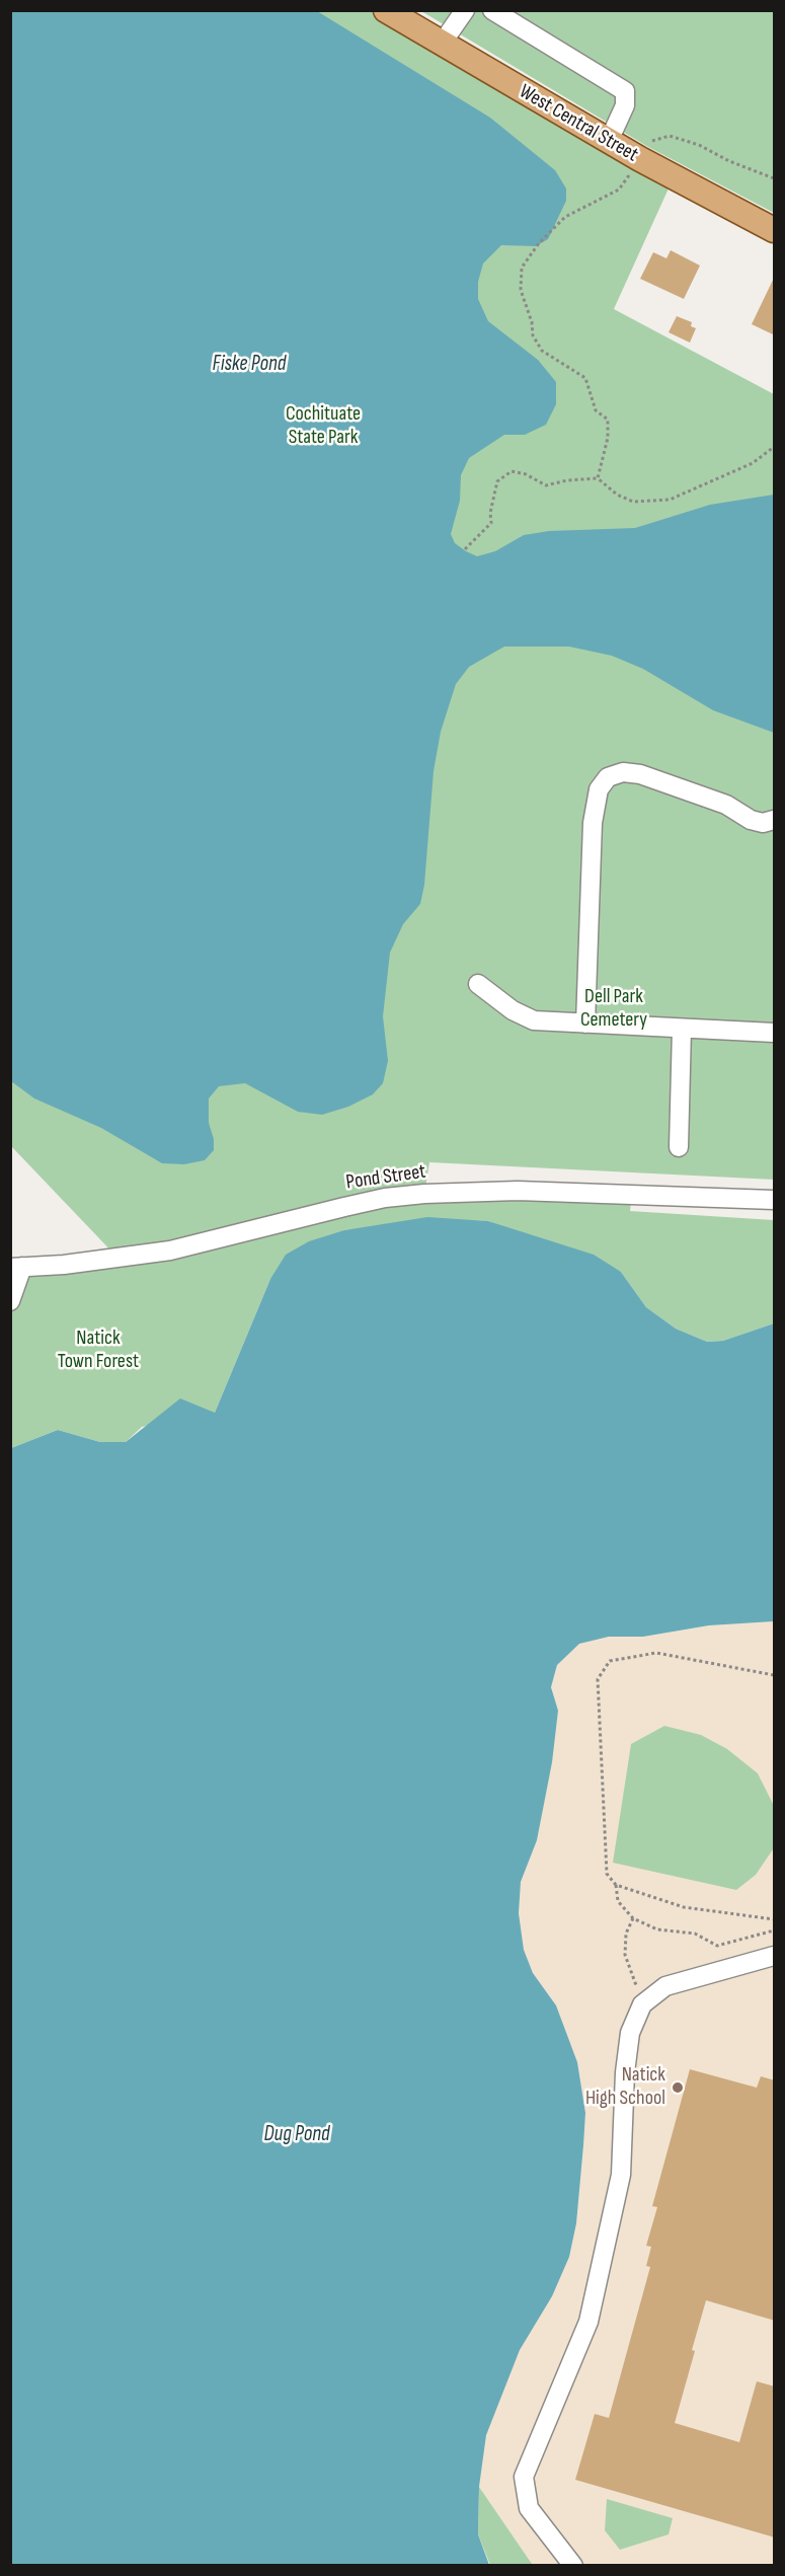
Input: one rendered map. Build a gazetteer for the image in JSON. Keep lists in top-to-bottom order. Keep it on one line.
{"streets":{"main road":["West Central Street"],"street":["Pond Street"]},"water":["Fiske Pond","Dug Pond"],"parks":["Cochituate State Park","Dell Park Cemetery","Natick Town Forest"],"places":["Natick High School"]}
